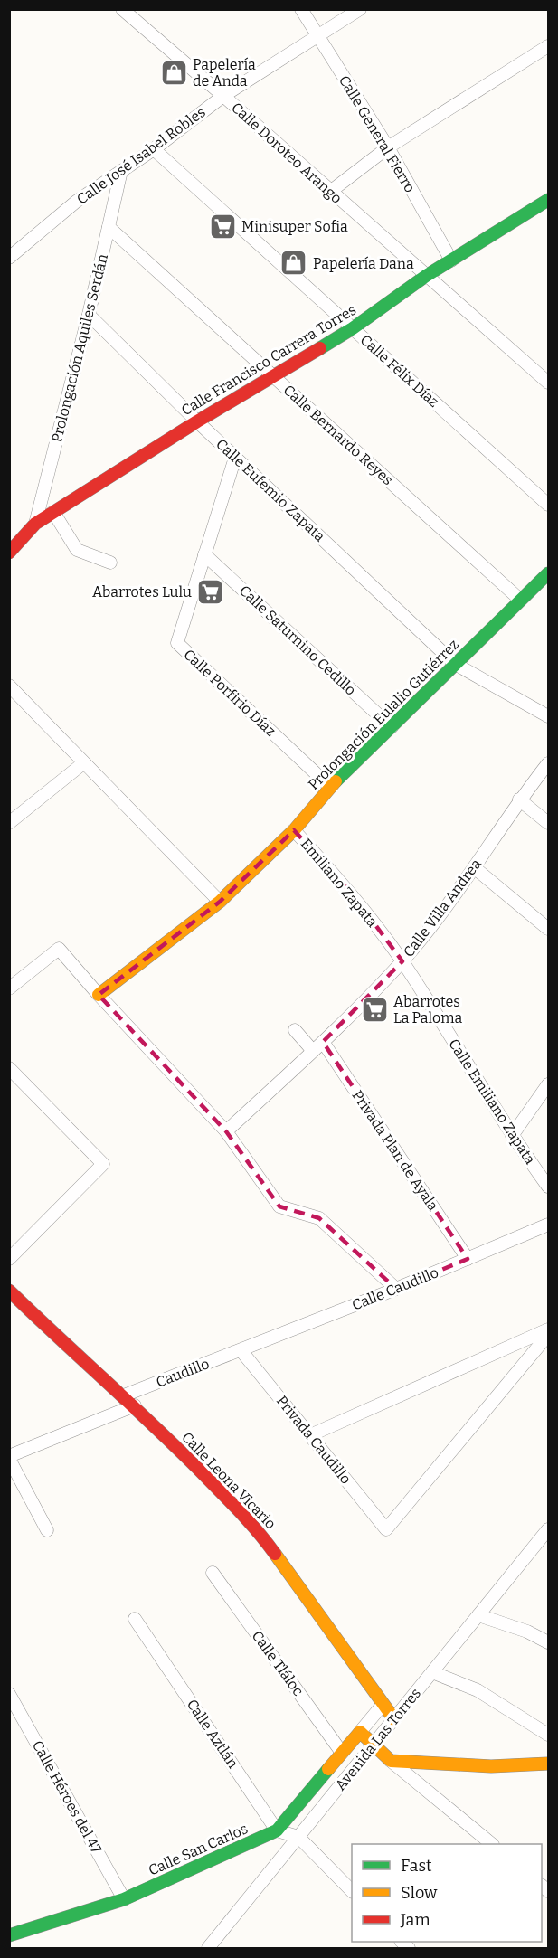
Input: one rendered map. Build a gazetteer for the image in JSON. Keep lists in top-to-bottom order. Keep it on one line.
{"streets":{"street":["Calle General Fierro","Calle Doroteo Arango","Calle José Isabel Robles","Prolongación Aquiles Serdán","Calle Francisco Carrera Torres","Calle Félix Díaz","Calle Bernardo Reyes","Calle Eufemio Zapata","Calle Saturnino Cedillo","Calle Porfirio Díaz","Prolongación Eulalio Gutiérrez","Emiliano Zapata","Calle Villa Andrea","Calle Emiliano Zapata","Privada Plan de Ayala","Calle Caudillo","Caudillo","Privada Caudillo","Calle Leona Vicario","Calle Tláloc","Calle Aztlán","Avenida Las Torres","Calle Héroes del 47","Calle San Carlos"]},"crossings":[["Calle General Fierro","Calle José Isabel Robles"],["Calle General Fierro","Calle Francisco Carrera Torres"],["Calle Doroteo Arango","Calle José Isabel Robles"],["Calle Doroteo Arango","Calle Francisco Carrera Torres"],["Calle José Isabel Robles","Prolongación Aquiles Serdán"],["Calle José Isabel Robles","Calle Félix Díaz"],["Prolongación Aquiles Serdán","Calle Francisco Carrera Torres"],["Prolongación Aquiles Serdán","Calle Bernardo Reyes"],["Prolongación Aquiles Serdán","Calle Eufemio Zapata"],["Calle Francisco Carrera Torres","Calle Félix Díaz"],["Calle Francisco Carrera Torres","Calle Bernardo Reyes"],["Calle Francisco Carrera Torres","Calle Eufemio Zapata"],["Calle Bernardo Reyes","Prolongación Eulalio Gutiérrez"],["Calle Eufemio Zapata","Calle Porfirio Díaz"],["Calle Eufemio Zapata","Prolongación Eulalio Gutiérrez"],["Calle Saturnino Cedillo","Calle Porfirio Díaz"],["Calle Saturnino Cedillo","Prolongación Eulalio Gutiérrez"],["Calle Porfirio Díaz","Prolongación Eulalio Gutiérrez"],["Prolongación Eulalio Gutiérrez","Emiliano Zapata"],["Emiliano Zapata","Calle Villa Andrea"],["Emiliano Zapata","Calle Emiliano Zapata"],["Calle Villa Andrea","Calle Emiliano Zapata"],["Calle Villa Andrea","Privada Plan de Ayala"],["Privada Plan de Ayala","Calle Caudillo"],["Calle Caudillo","Caudillo"],["Calle Caudillo","Privada Caudillo"],["Caudillo","Privada Caudillo"],["Caudillo","Calle Leona Vicario"],["Calle Leona Vicario","Avenida Las Torres"],["Calle Leona Vicario","Calle San Carlos"],["Calle Tláloc","Calle San Carlos"],["Calle Aztlán","Calle San Carlos"],["Calle Héroes del 47","Calle San Carlos"]],"places":{"shop":["Papelería de Anda","Papelería Dana"],"supermarket":["Minisuper Sofia","Abarrotes Lulu","Abarrotes La Paloma"]},"legend":["Fast","Slow","Jam"]}
